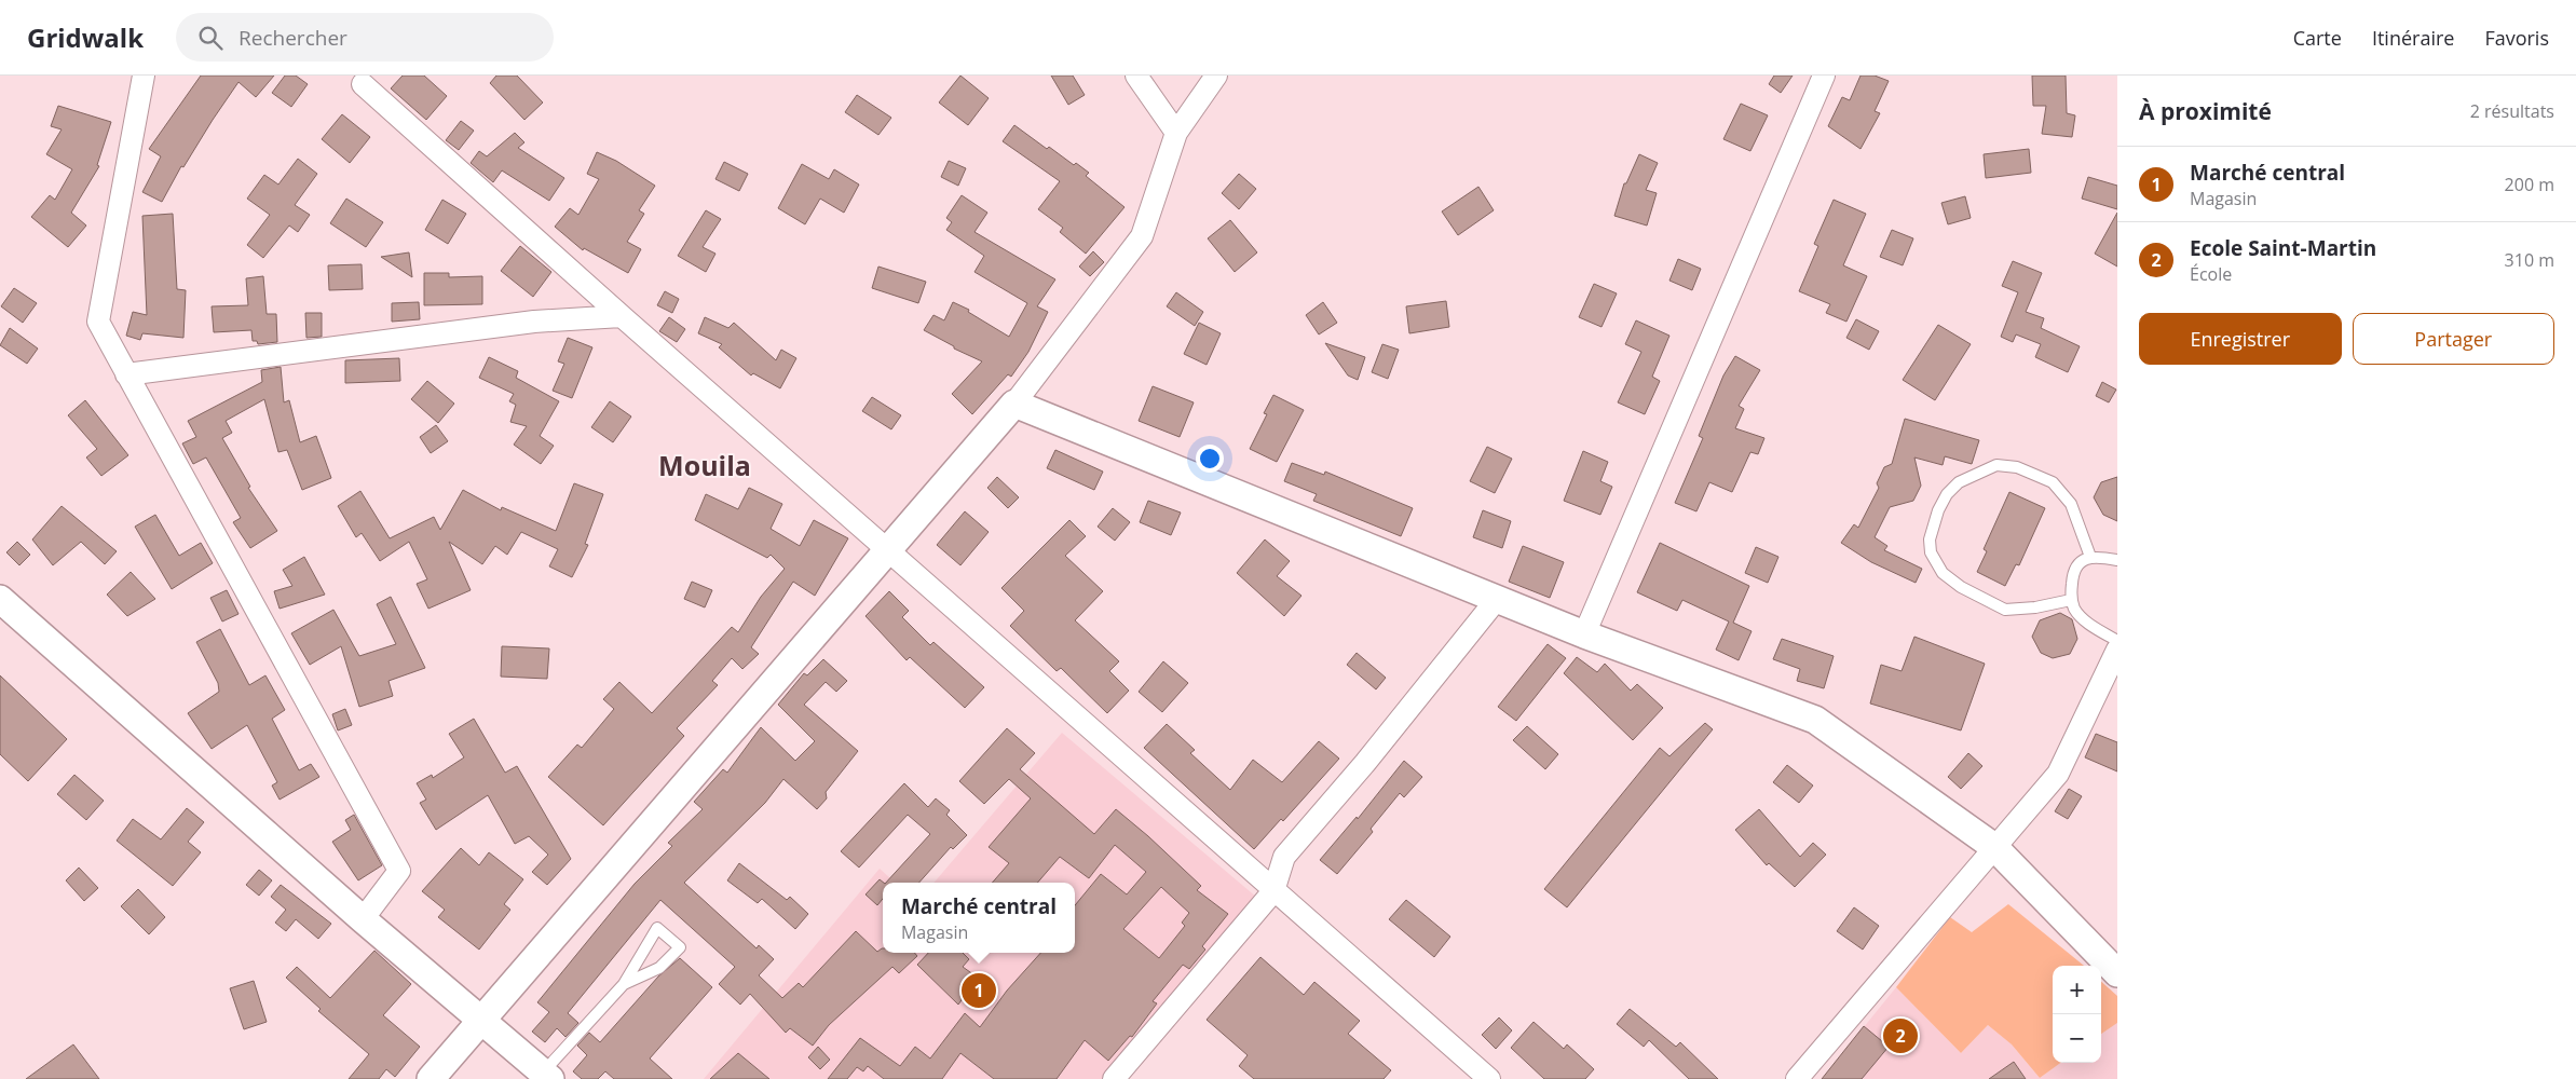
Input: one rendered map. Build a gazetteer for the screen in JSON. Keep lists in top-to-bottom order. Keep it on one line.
{"districts":["Mouila"],"page":{"header":"Gridwalk","search":"Rechercher","nav":["Carte","Itinéraire","Favoris"],"heading":["À proximité","2 résultats"],"list":[{"mark":"1","name":"Marché central","note":"Magasin","value":"200 m"},{"mark":"2","name":"Ecole Saint-Martin","note":"École","value":"310 m"}],"buttons":["Enregistrer","Partager"],"popup":["Marché central","Magasin"],"map_buttons":["+","−"],"pins":["1","2"]}}
